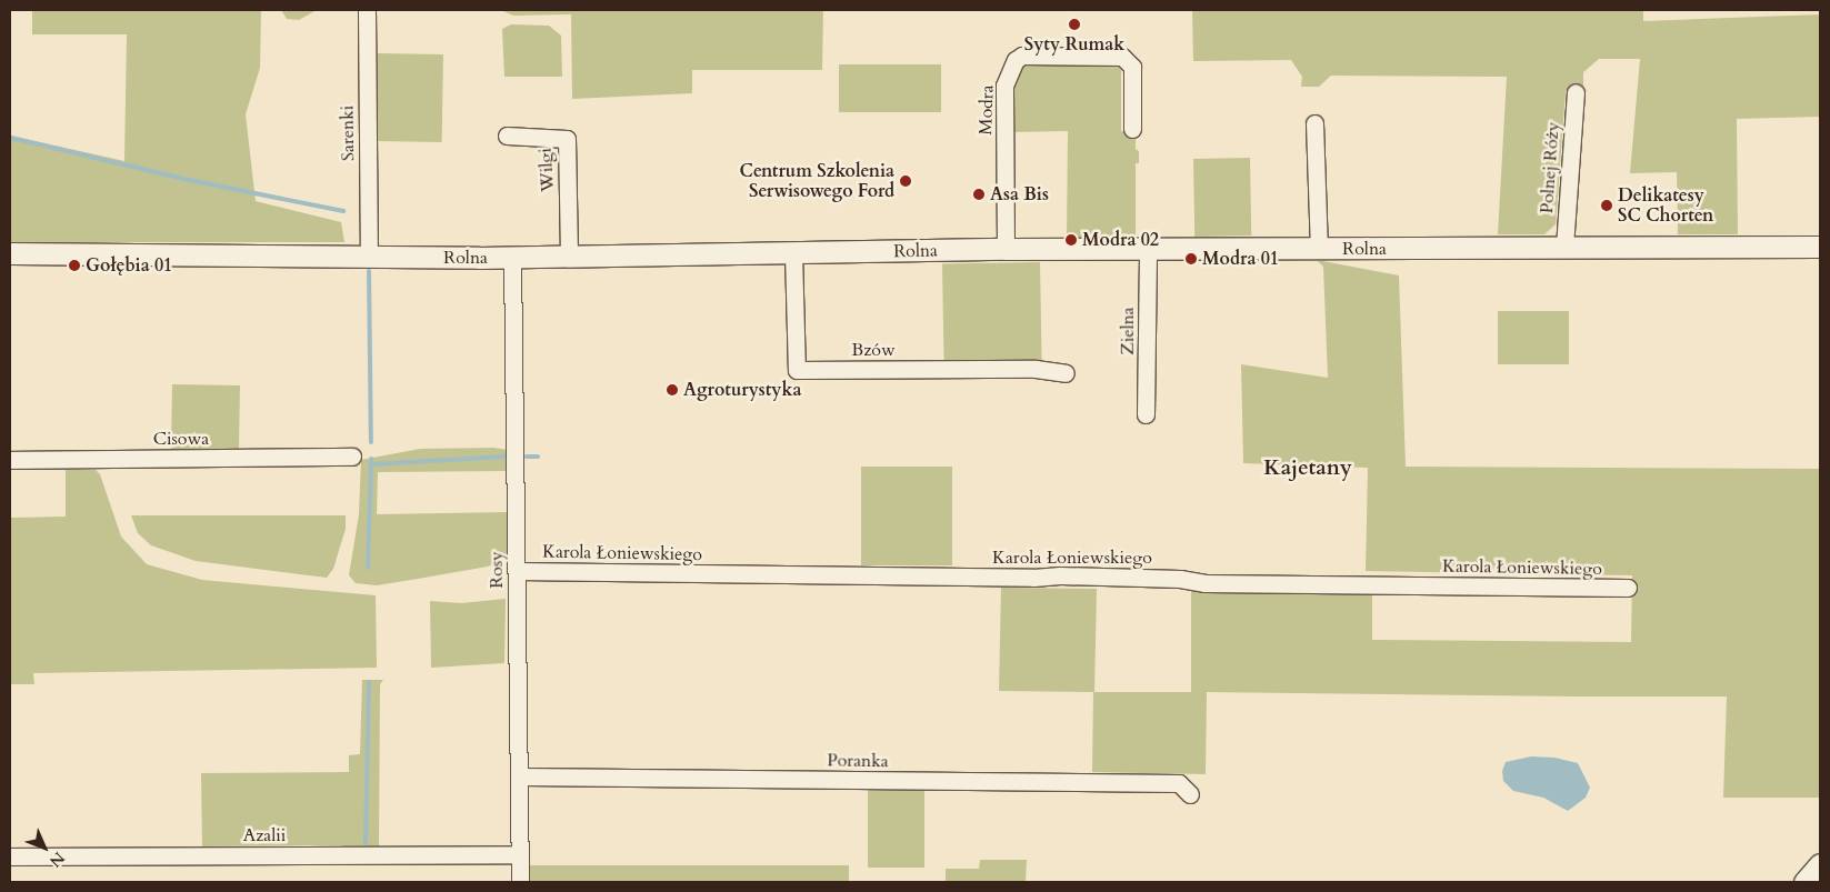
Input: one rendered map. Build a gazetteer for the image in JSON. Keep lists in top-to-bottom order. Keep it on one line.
{"streets":{"street":["Modra","Sarenki","Polnej Róży","Wilgi","Rolna","Zielna","Bzów","Cisowa","Karola Łoniewskiego","Rosy","Poranka","Azalii"]},"crossings":[["Modra","Rolna"],["Sarenki","Rolna"],["Polnej Róży","Rolna"],["Wilgi","Rolna"],["Rolna","Zielna"],["Rolna","Bzów"],["Rolna","Rosy"],["Karola Łoniewskiego","Rosy"],["Rosy","Poranka"],["Rosy","Azalii"]],"districts":["Kajetany"],"places":["Syty Rumak","Centrum Szkolenia Serwisowego Ford","Asa Bis","Delikatesy SC Chorten","Modra 02","Modra 01","Gołębia 01","Agroturystyka"],"north":"bottom right"}
